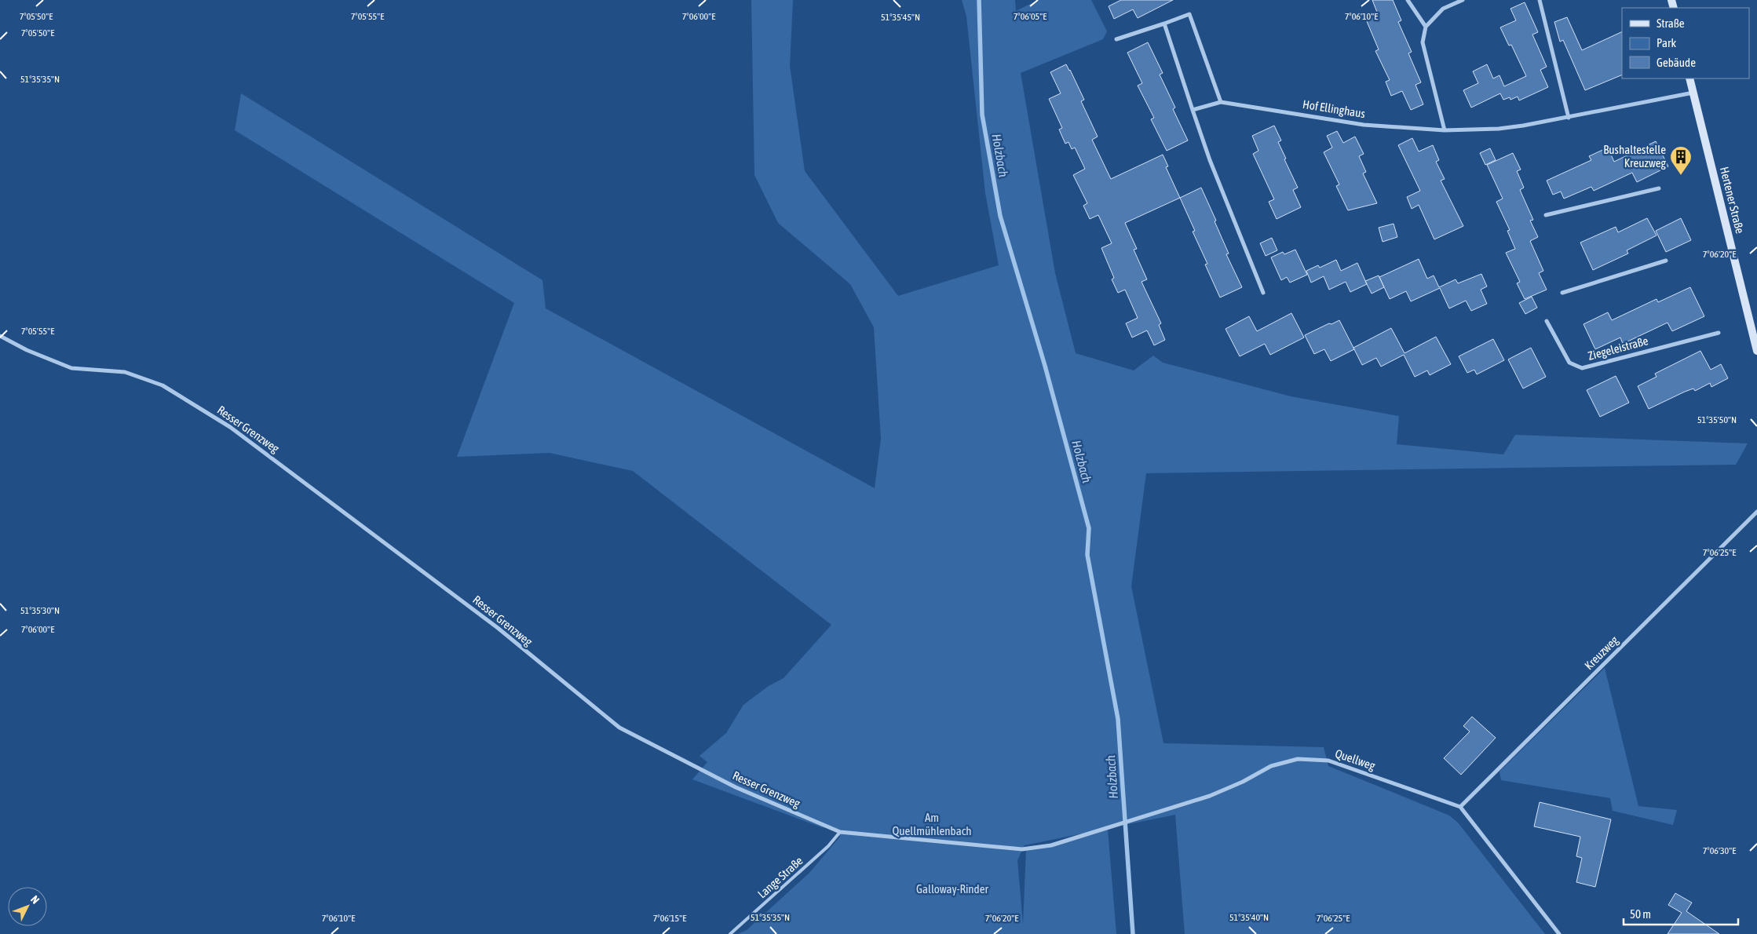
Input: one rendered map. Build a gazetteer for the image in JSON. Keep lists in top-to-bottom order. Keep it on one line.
{"streets":{"main road":["Hertener Straße"],"street":["Hof Ellinghaus","Ziegeleistraße","Resser Grenzweg","Kreuzweg","Quellweg"],"lane":["Lange Straße"]},"crossings":[["Hof Ellinghaus","Hertener Straße"],["Resser Grenzweg","Quellweg"],["Resser Grenzweg","Lange Straße"],["Kreuzweg","Quellweg"]],"water":["Holzbach"],"parks":["Am Quellmühlenbach","Galloway-Rinder"],"places":{"building":["Bushaltestelle Kreuzweg"]},"legend":["Straße","Park","Gebäude"],"scale_bar":"50 m","north":"top right","coordinates":["7°05'50\"E","7°05'55\"E","7°06'05\"E","7°06'10\"E","7°06'00\"E","51°35'45\"N","51°35'35\"N","7°06'20\"E","51°35'50\"N","7°06'25\"E","51°35'30\"N","7°06'30\"E","51°35'40\"N","7°06'15\"E"]}
